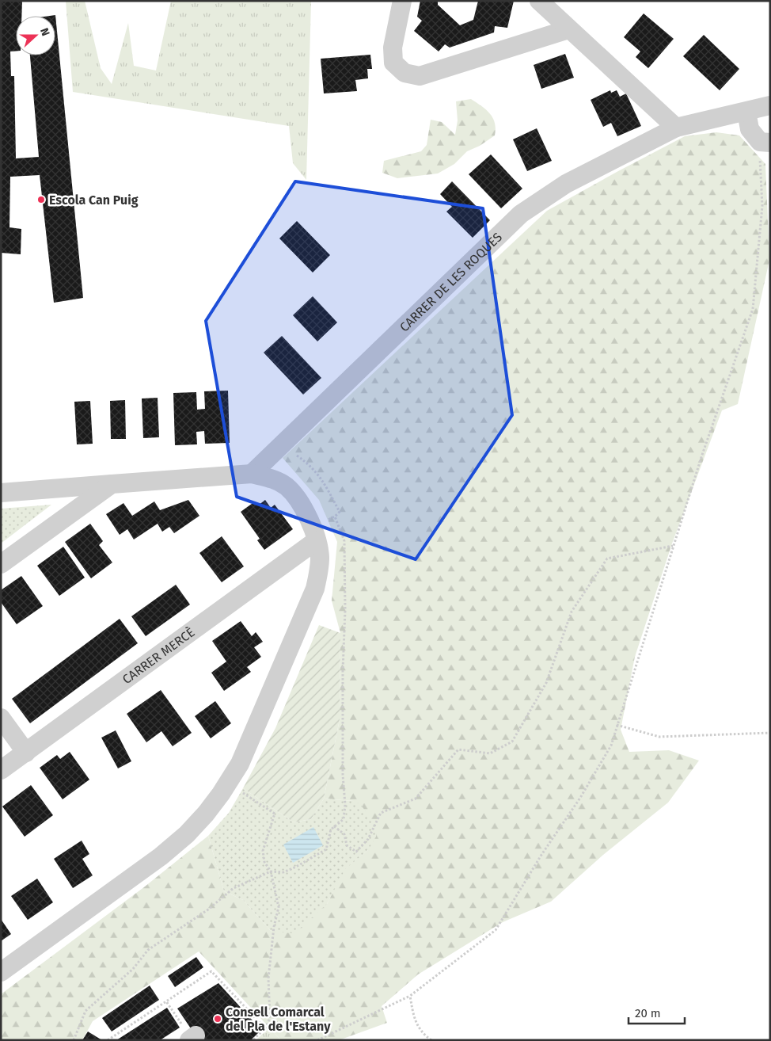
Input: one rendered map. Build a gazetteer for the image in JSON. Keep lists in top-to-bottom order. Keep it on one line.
{"streets":{"street":["CARRER DE LES ROQUES","CARRER MERCÈ"]},"places":["Escola Can Puig","Consell Comarcal del Pla de l'Estany"],"scale_bar":"20 m","north":"right"}
